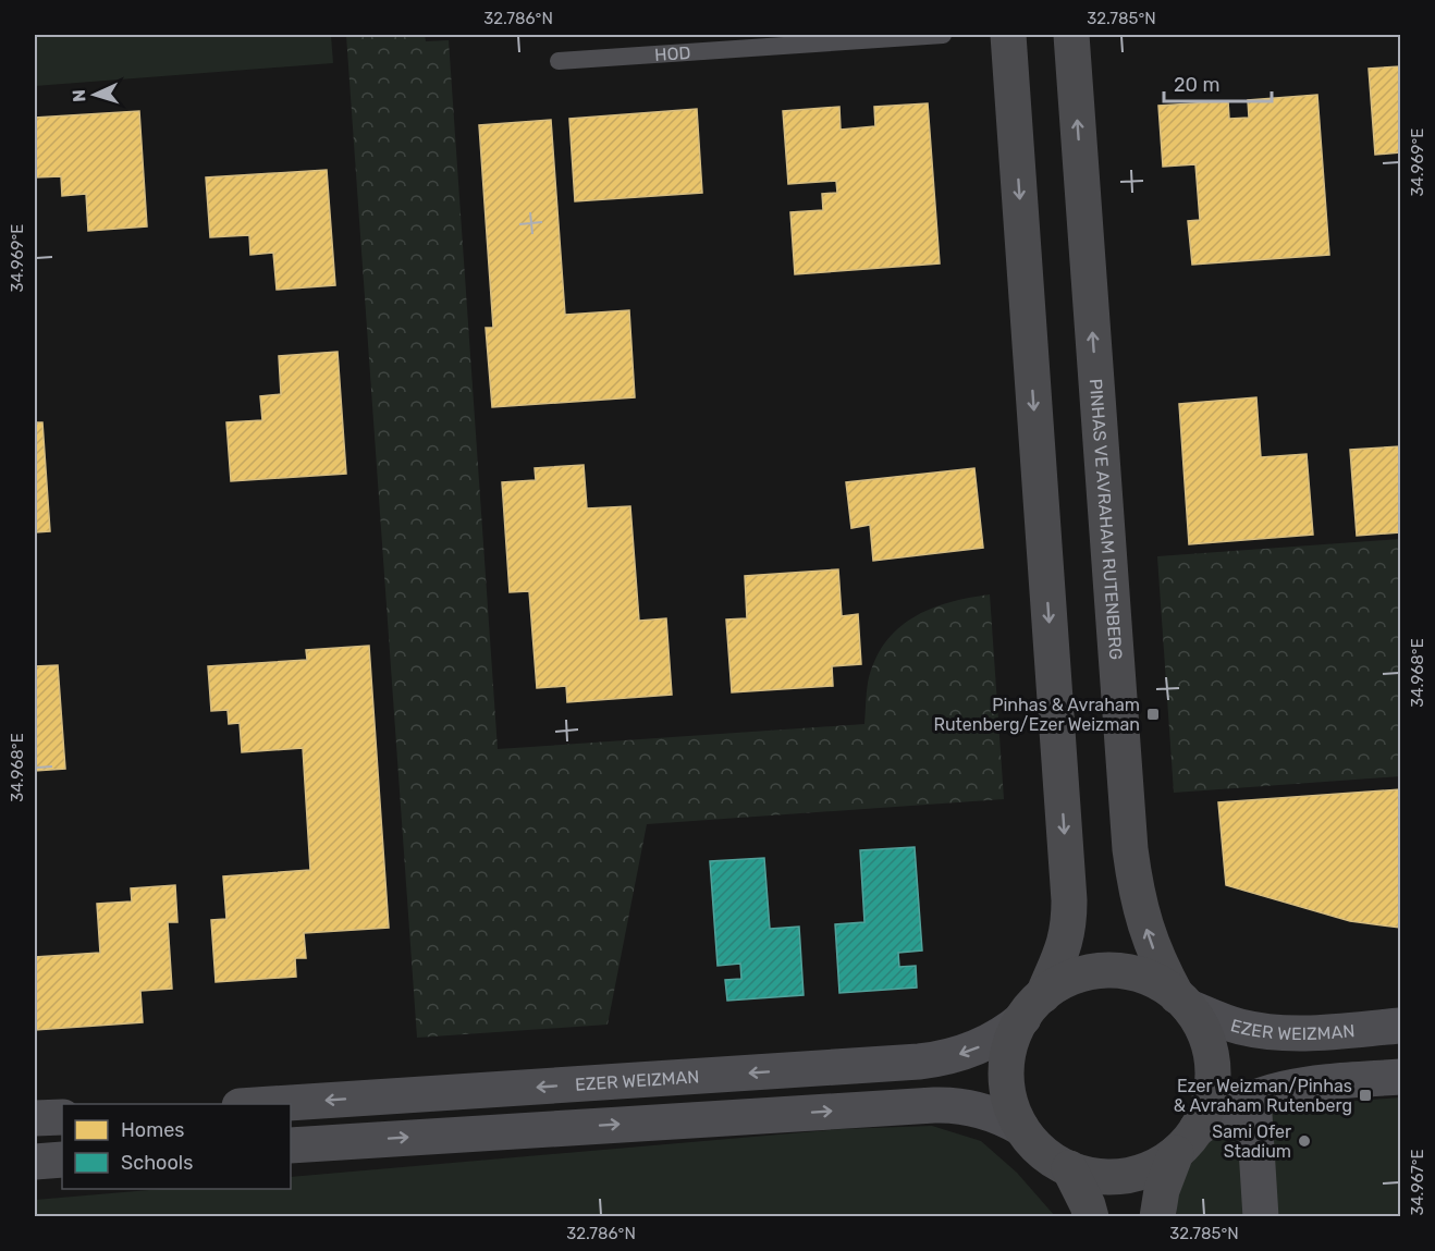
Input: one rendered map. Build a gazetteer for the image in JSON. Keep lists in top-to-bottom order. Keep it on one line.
{"streets":{"main road":["PINHAS VE AVRAHAM RUTENBERG"],"street":["EZER WEIZMAN"],"lane":["HOD"]},"crossings":[["PINHAS VE AVRAHAM RUTENBERG","EZER WEIZMAN"]],"places":{"transit":["Pinhas & Avraham Rutenberg/Ezer Weizman","Ezer Weizman/Pinhas & Avraham Rutenberg"],"other":["Sami Ofer Stadium"]},"legend":["Homes","Schools"],"scale_bar":"20 m","north":"left","coordinates":["32.786°N","32.785°N","34.969°E","34.968°E","34.967°E"]}
